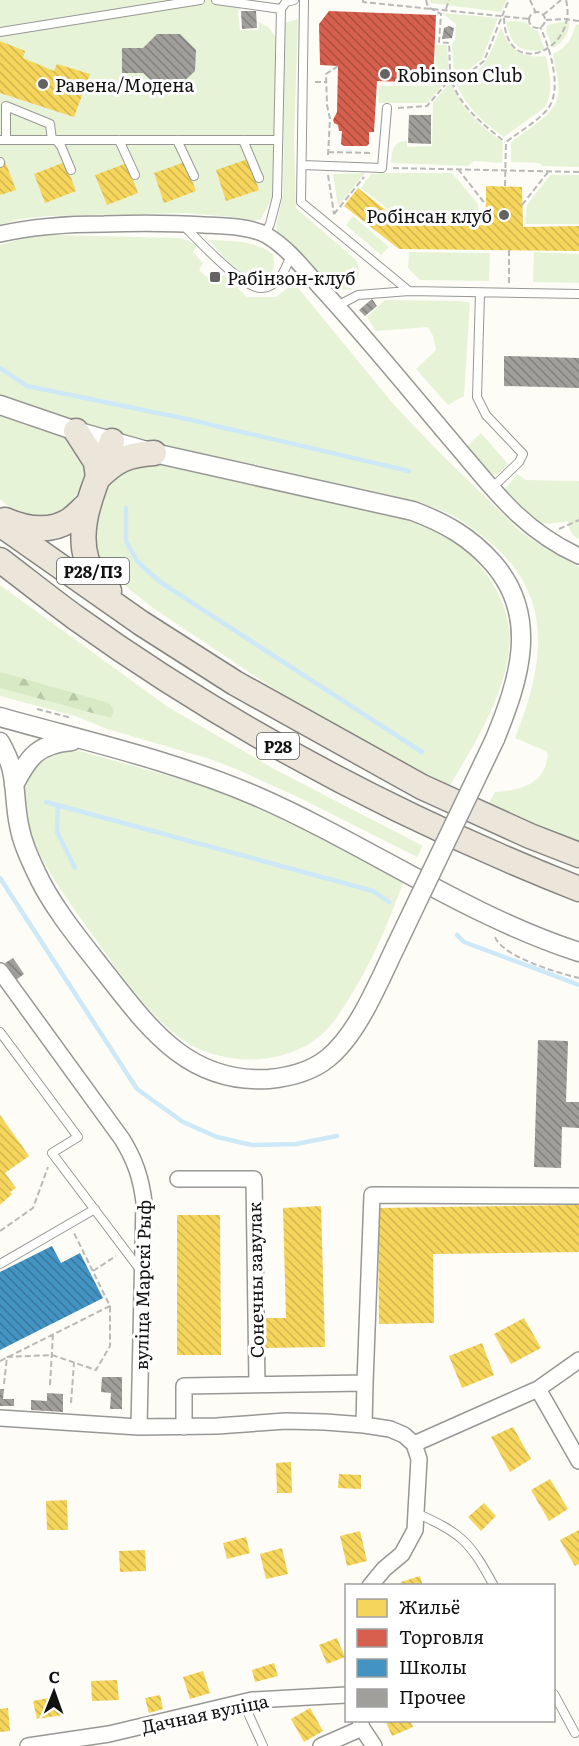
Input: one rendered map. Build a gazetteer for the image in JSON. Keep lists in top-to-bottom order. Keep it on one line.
{"streets":{"highway":["Р28/П3","Р28"],"street":["Сонечны завулак","вуліца Марскі Рыф","Дачная вуліца"]},"crossings":[["Р28/П3","Р28"]],"places":{"other":["Robinson Club","Равена/Модена","Робінсан клуб"],"transit":["Рабінзон-клуб"]},"legend":["Жильё","Торговля","Школы","Прочее"],"north":"top"}
